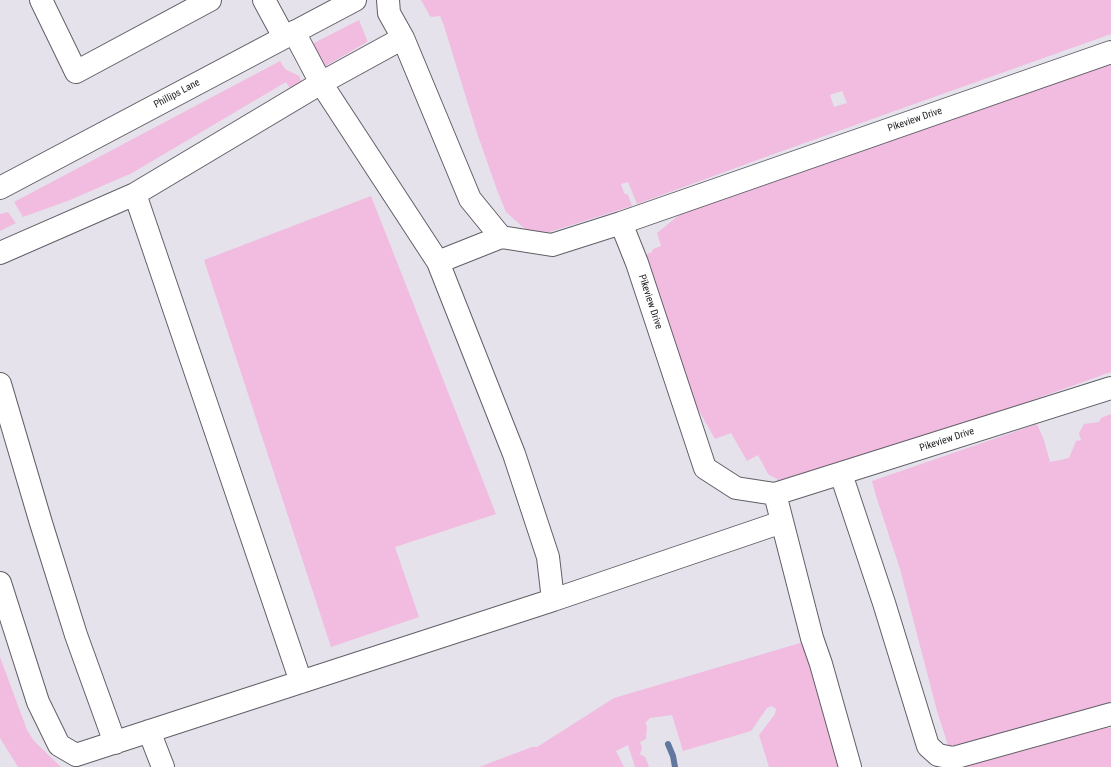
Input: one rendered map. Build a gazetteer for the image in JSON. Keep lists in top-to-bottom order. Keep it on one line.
{"streets":{"main road":["Phillips Lane","Pikeview Drive"]}}
